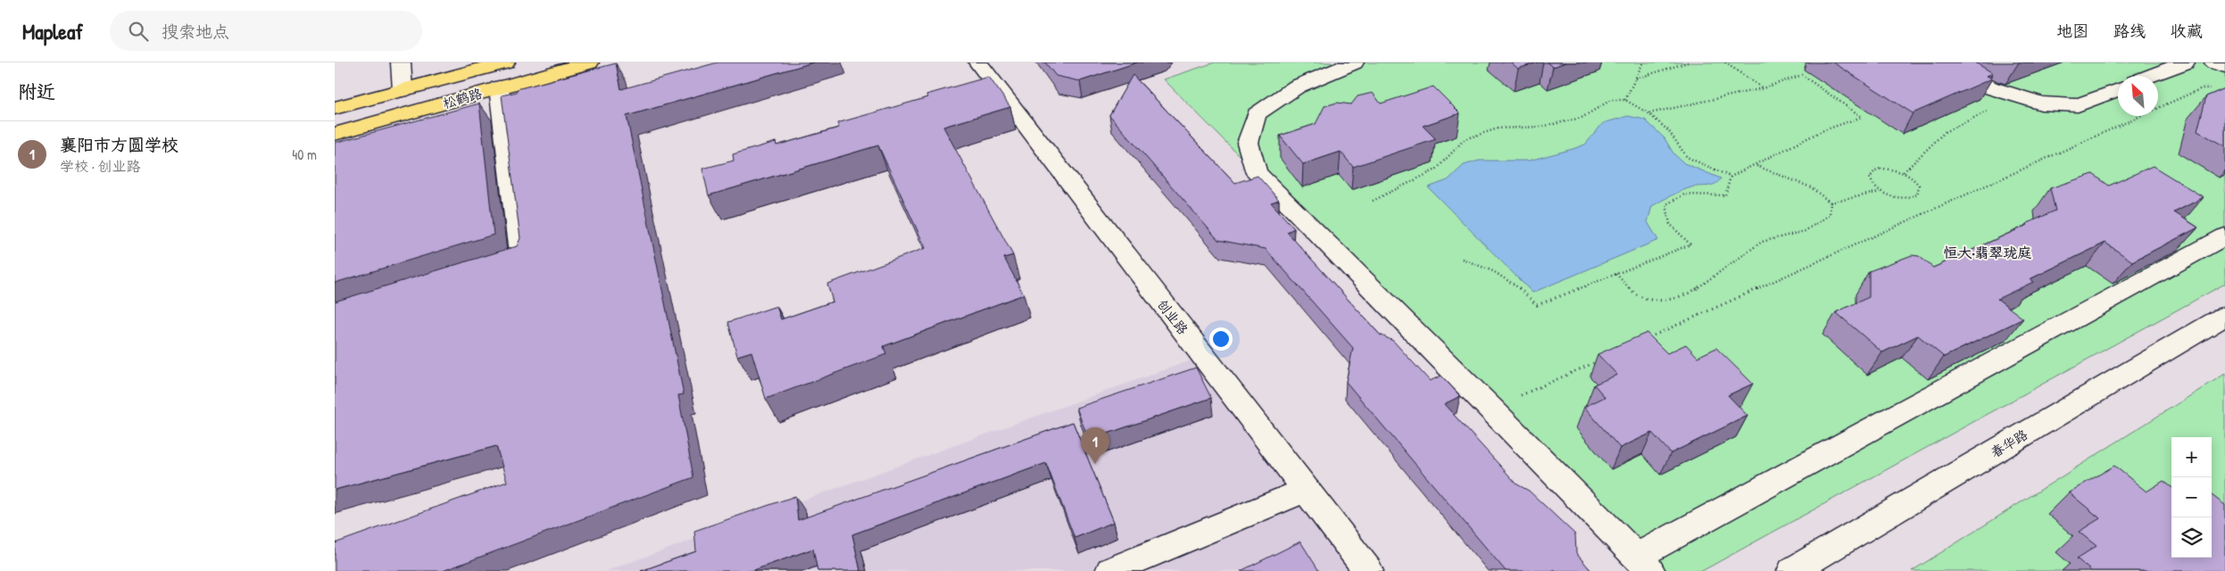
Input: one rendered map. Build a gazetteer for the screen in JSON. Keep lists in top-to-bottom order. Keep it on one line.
{"streets":{"main road":["松鹤路"],"street":["创业路","春华路"]},"districts":["恒大·翡翠珑庭"],"north":"top left","page":{"header":"Mapleaf","search":"搜索地点","nav":["地图","路线","收藏"],"heading":"附近","list":[{"mark":"1","name":"襄阳市方圆学校","note":"学校 · 创业路","value":"40 m"}],"pins":"1","map_buttons":["+","−"]}}
